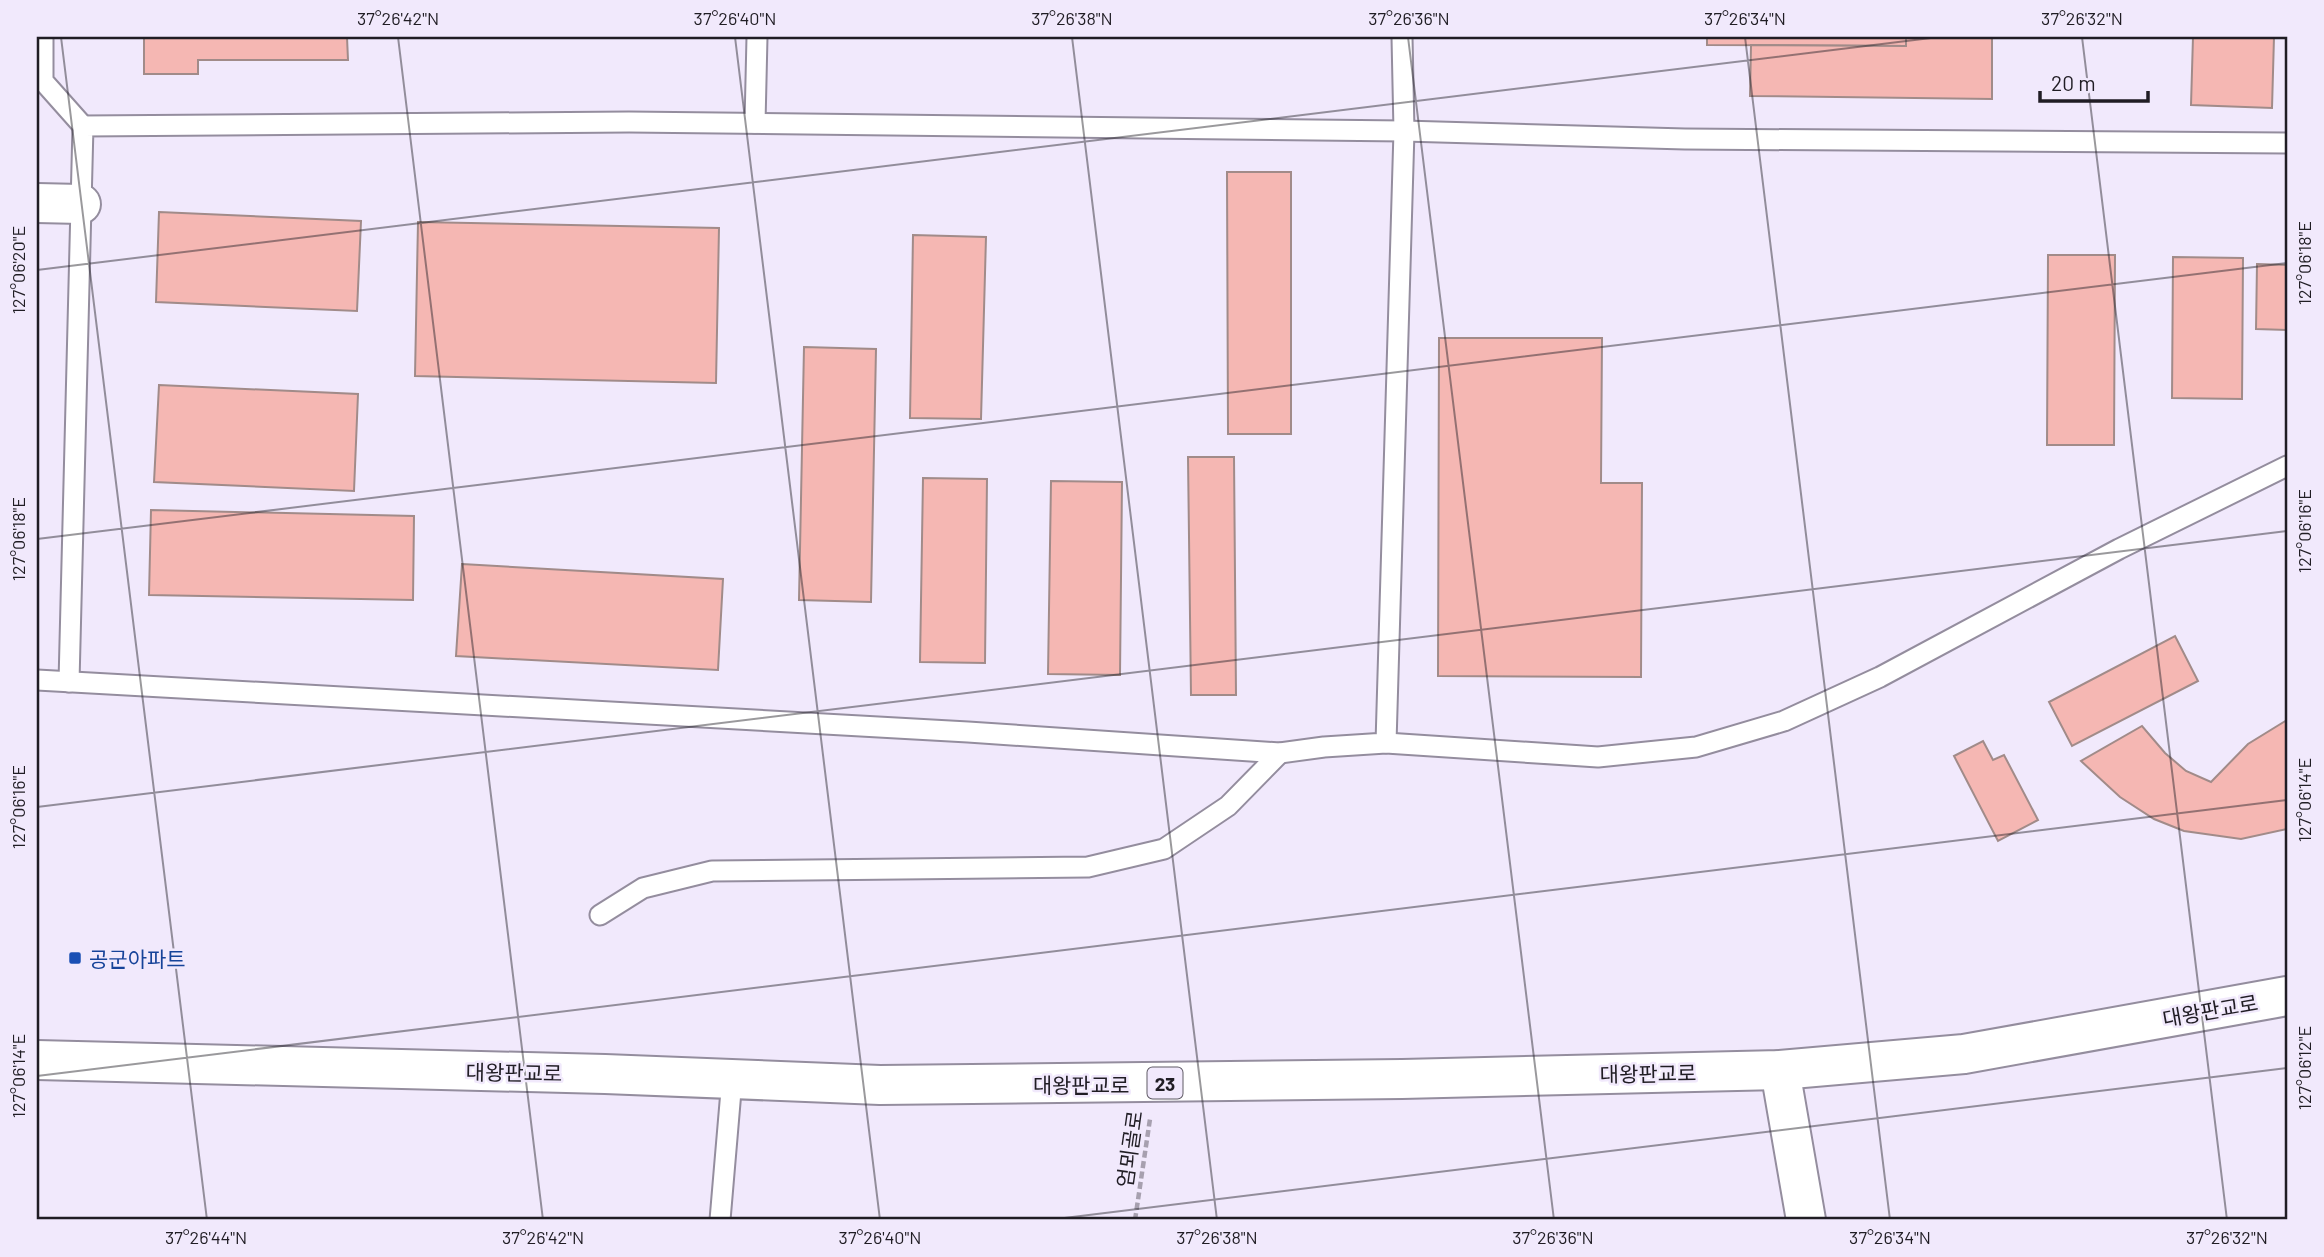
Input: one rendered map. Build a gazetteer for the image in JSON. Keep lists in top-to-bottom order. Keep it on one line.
{"streets":{"main road":["대왕판교로","23"],"path":["엄뫼골로"]},"crossings":[["대왕판교로","엄뫼골로"]],"places":{"transit":["공군아파트"]},"scale_bar":"20 m","coordinates":["37°26'42\"N","37°26'40\"N","37°26'38\"N","37°26'36\"N","37°26'34\"N","37°26'32\"N","127°06'18\"E","127°06'20\"E","127°06'16\"E","127°06'14\"E","127°06'12\"E","37°26'44\"N"]}
